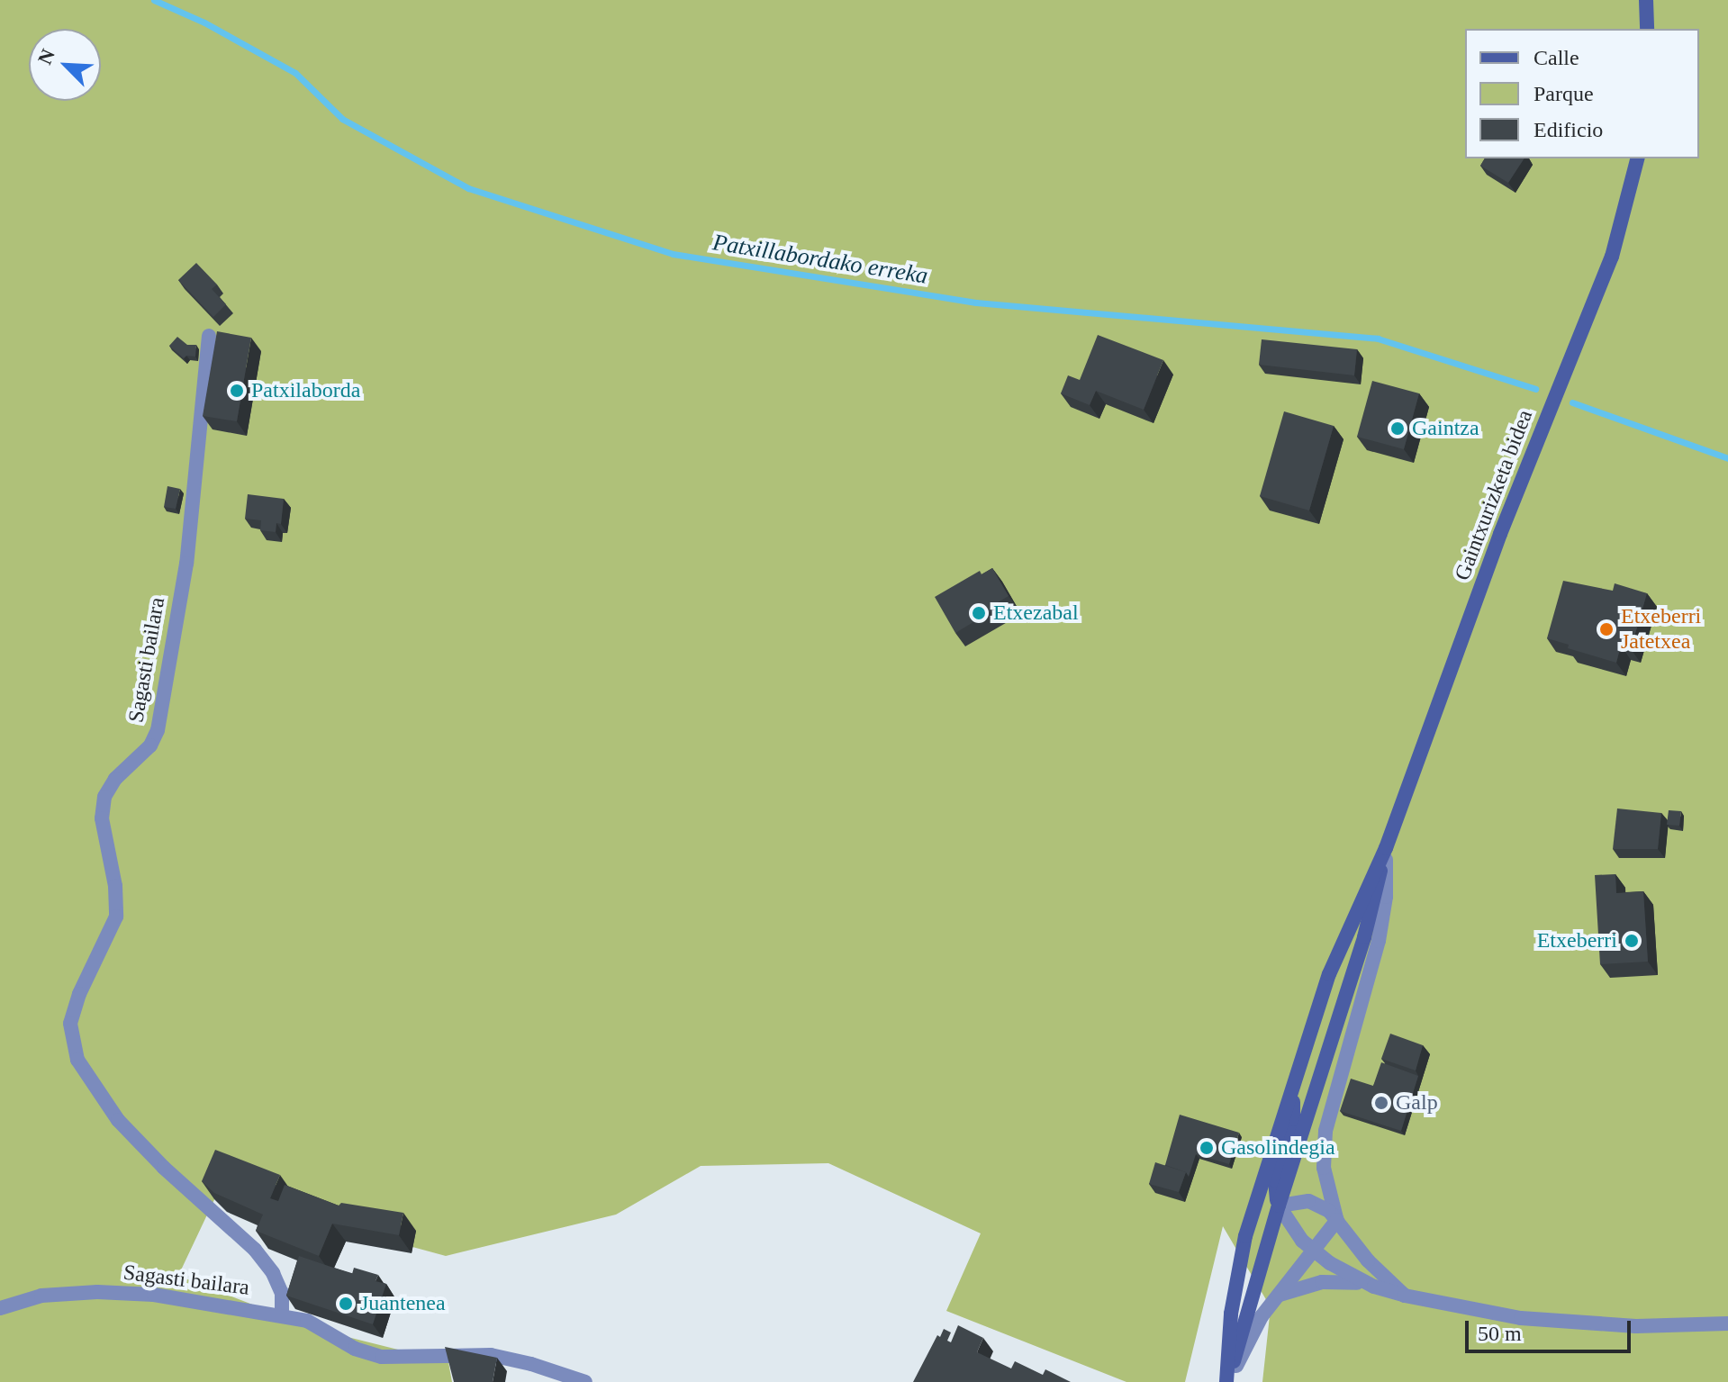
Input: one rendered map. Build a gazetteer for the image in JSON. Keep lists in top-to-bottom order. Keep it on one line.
{"streets":{"main road":["Gaintxurizketa bidea"],"street":["Sagasti bailara"]},"water":["Patxillabordako erreka"],"places":["Patxilaborda","Gaintza","Etxezabal","Etxeberri Jatetxea","Etxeberri","Galp","Gasolindegia","Juantenea"],"legend":["Calle","Parque","Edificio"],"scale_bar":"50 m","north":"top left"}
